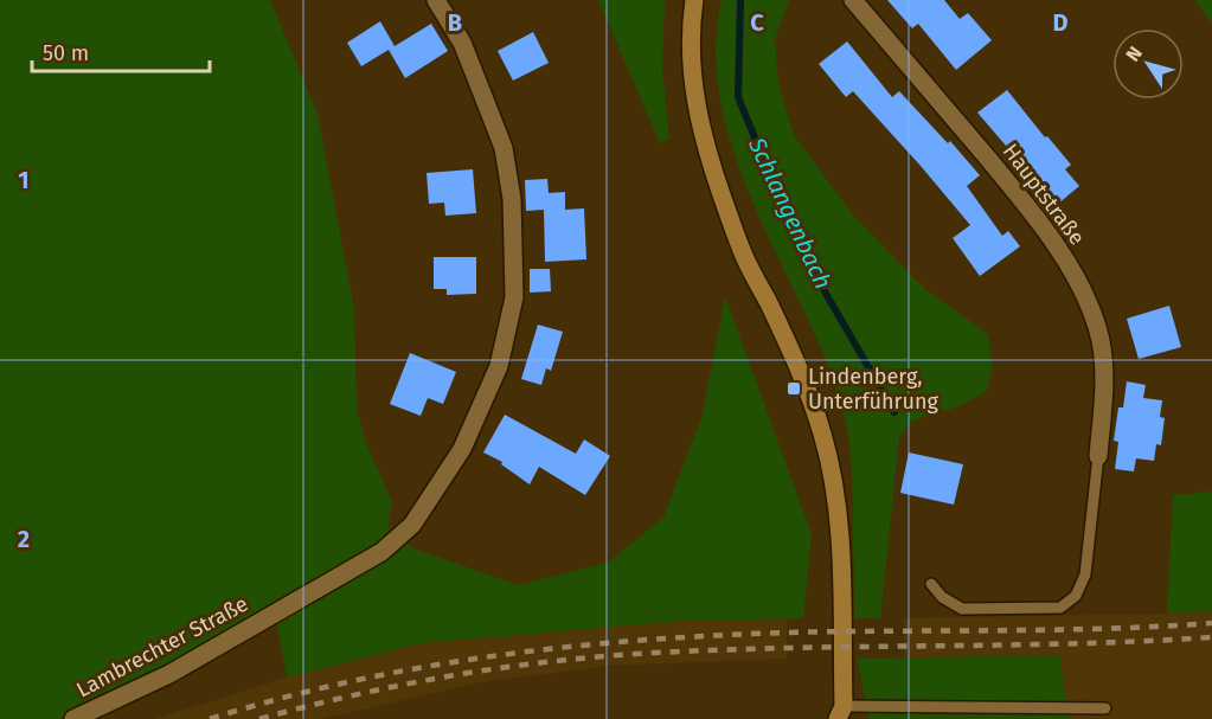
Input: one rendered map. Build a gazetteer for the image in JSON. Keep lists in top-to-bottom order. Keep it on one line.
{"streets":{"street":["Hauptstraße","Lambrechter Straße"]},"water":["Schlangenbach"],"places":{"transit":["Lindenberg, Unterführung"]},"scale_bar":"50 m","north":"top left","grid":{"columns":["B","C","D"],"rows":["1","2"]}}
